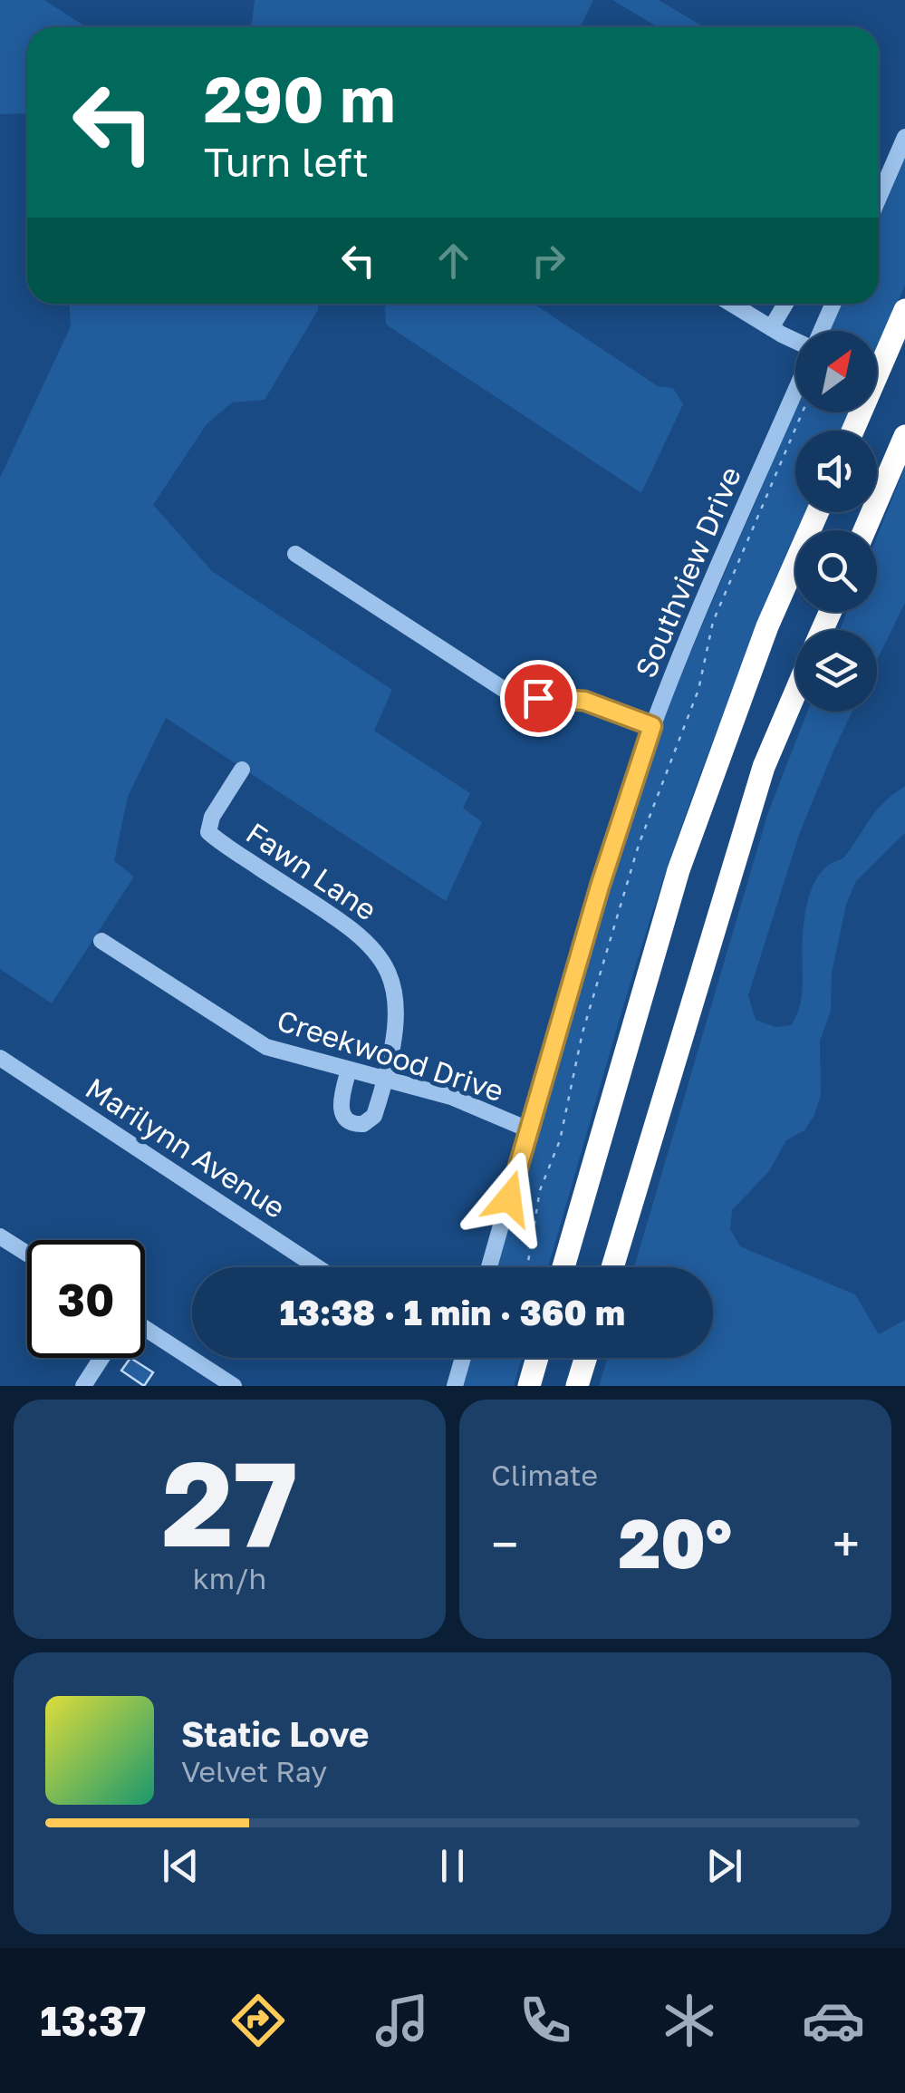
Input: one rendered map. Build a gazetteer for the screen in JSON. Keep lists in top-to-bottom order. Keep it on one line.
{"streets":{"street":["Southview Drive","Fawn Lane","Creekwood Drive","Marilynn Avenue"]},"crossings":[["Southview Drive","Creekwood Drive"],["Fawn Lane","Creekwood Drive"]],"north":"top right","page":{"turn":["290 m","Turn left"],"limit":"30","trip":"13:38 · 1 min · 360 m","tile":[["27","km/h"],"Climate"],"heat":["−","20°","+"],"song":["Static Love","Velvet Ray"],"tabs":"13:37"}}
